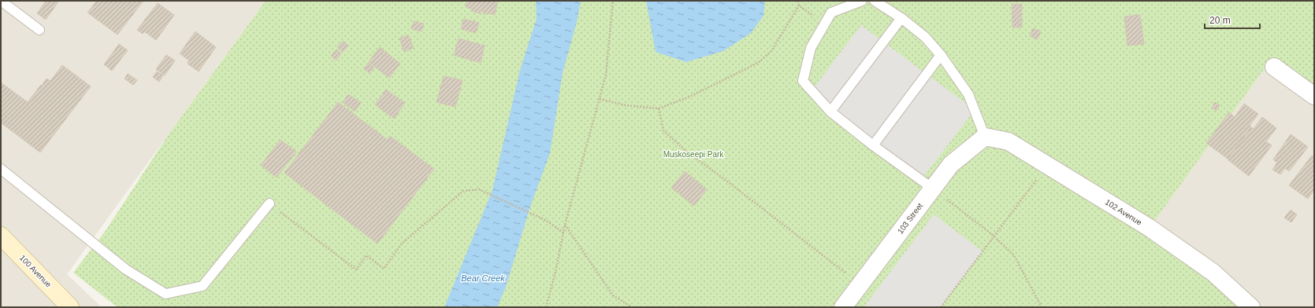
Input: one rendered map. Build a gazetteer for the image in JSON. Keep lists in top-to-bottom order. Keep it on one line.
{"streets":{"main road":["100 Avenue"],"street":["102 Avenue","103 Street"]},"crossings":[["102 Avenue","103 Street"]],"water":["Bear Creek"],"parks":["Muskoseepi Park"],"scale_bar":"20 m"}
